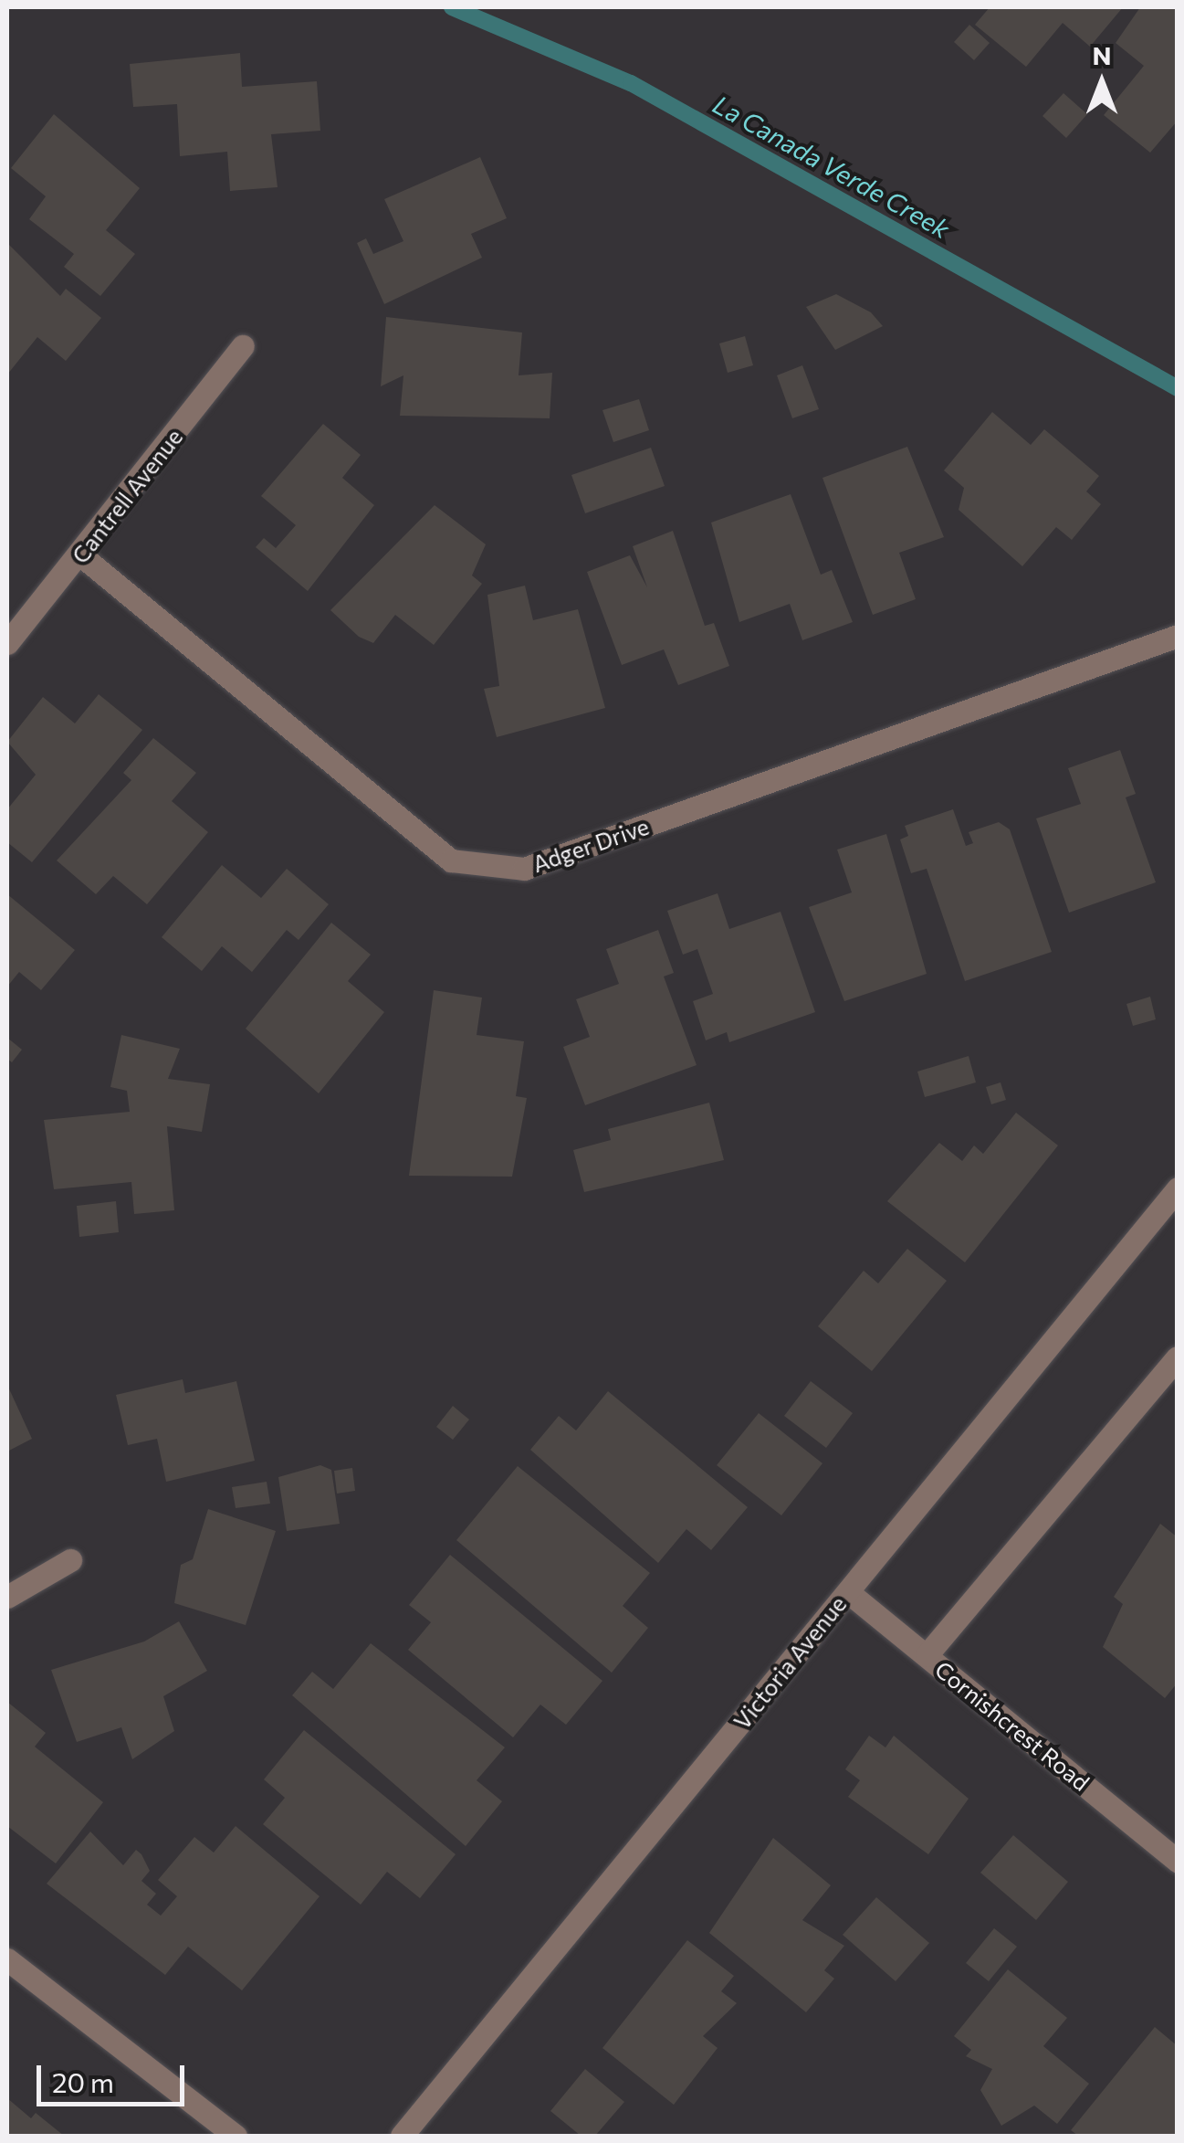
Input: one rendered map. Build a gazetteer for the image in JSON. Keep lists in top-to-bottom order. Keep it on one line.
{"streets":{"street":["Cantrell Avenue","Adger Drive","Victoria Avenue","Cornishcrest Road"]},"crossings":[["Cantrell Avenue","Adger Drive"],["Victoria Avenue","Cornishcrest Road"]],"water":["La Canada Verde Creek"],"scale_bar":"20 m","north":"top"}
